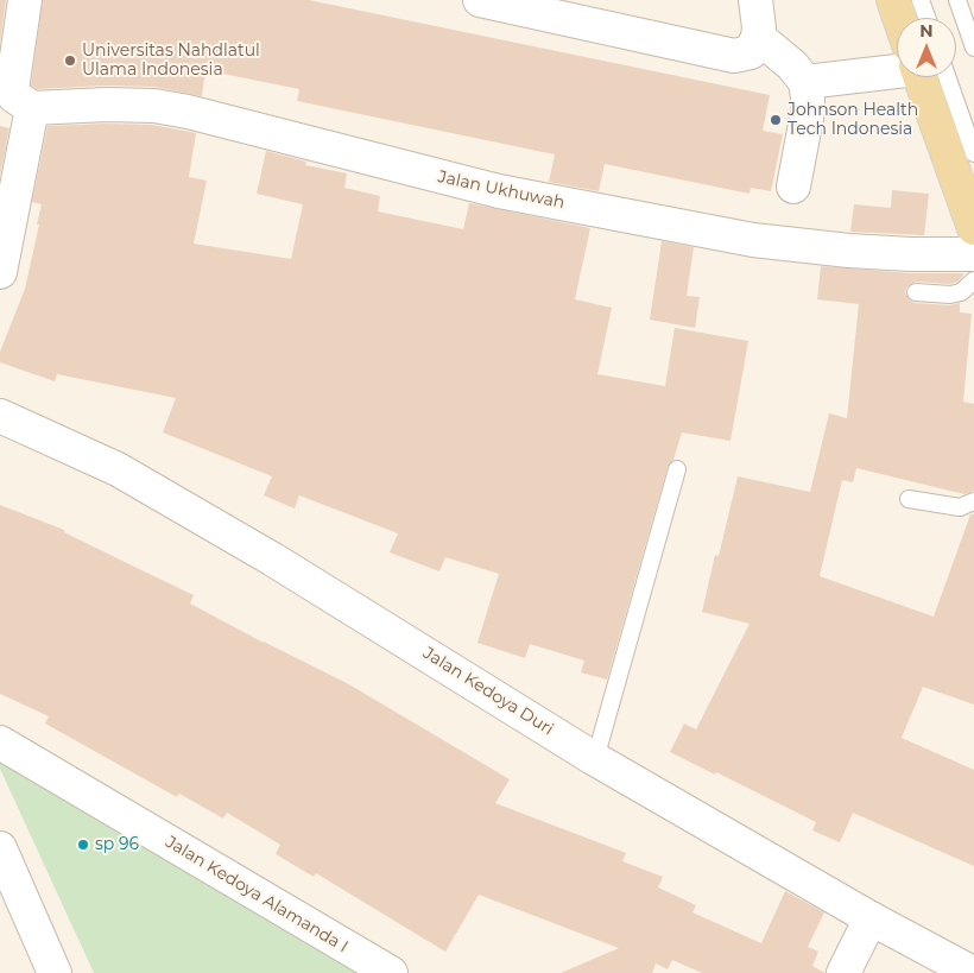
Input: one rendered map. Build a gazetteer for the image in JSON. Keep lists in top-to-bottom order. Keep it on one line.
{"streets":{"street":["Jalan Ukhuwah","Jalan Kedoya Duri","Jalan Kedoya Alamanda I"]},"places":["Universitas Nahdlatul Ulama Indonesia","Johnson Health Tech Indonesia","sp 96"],"north":"top"}
